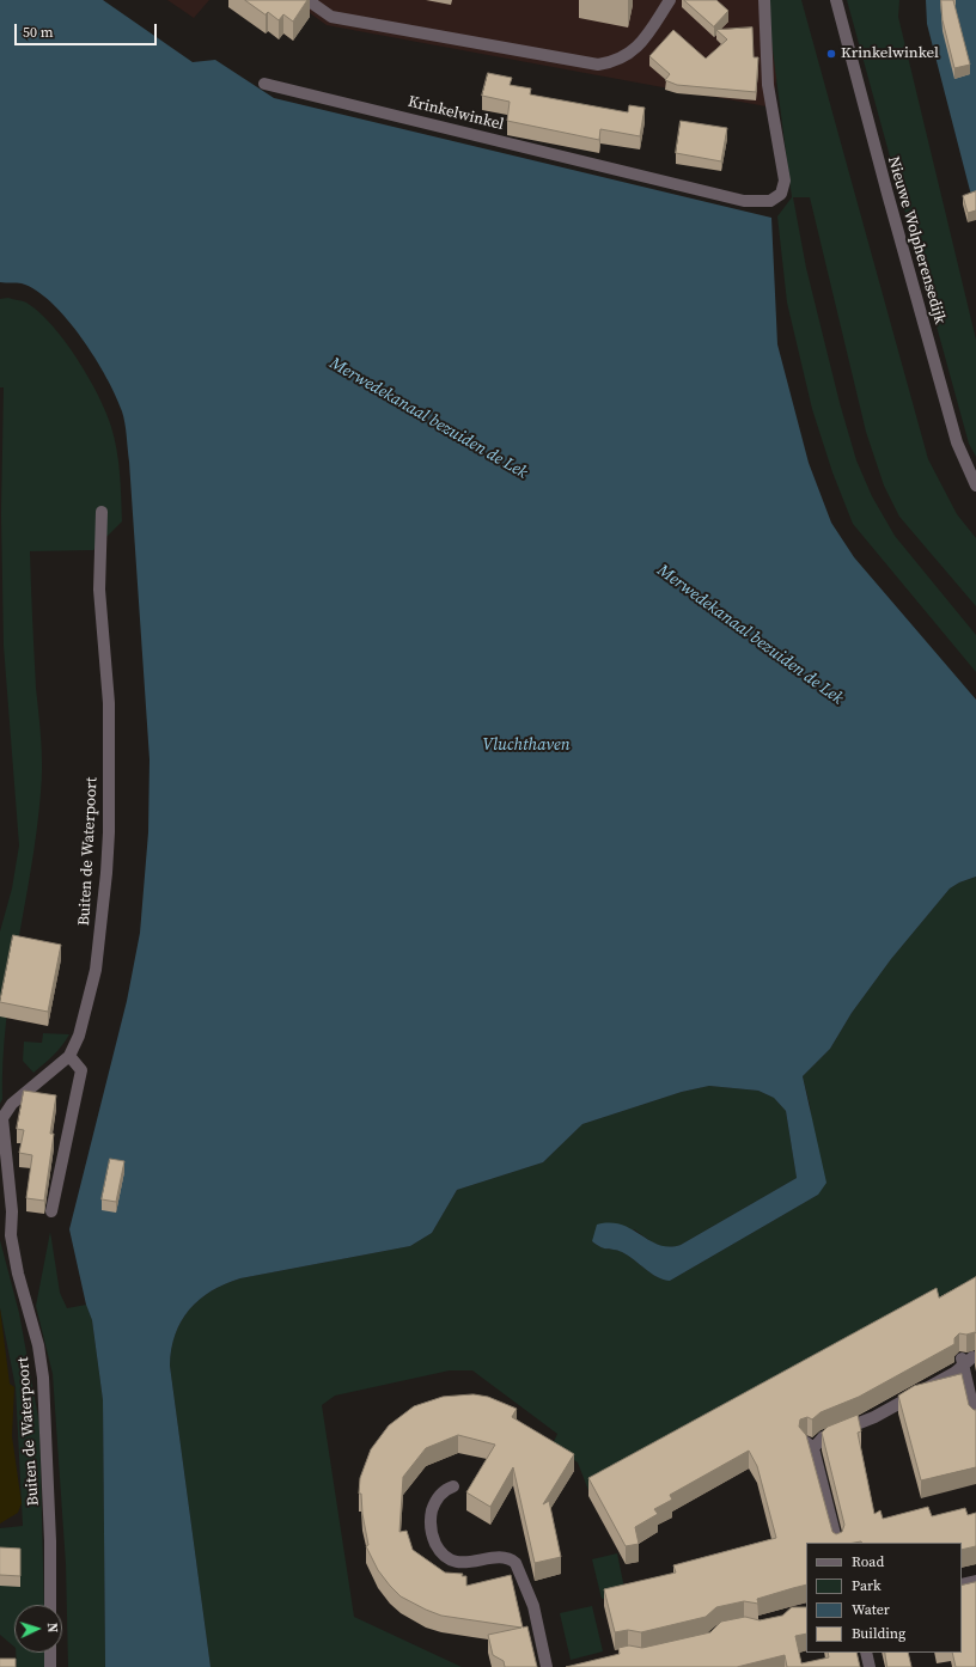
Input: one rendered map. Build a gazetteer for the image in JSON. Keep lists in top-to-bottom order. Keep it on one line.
{"streets":{"street":["Krinkelwinkel","Nieuwe Wolpherensedijk","Buiten de Waterpoort"]},"water":["Merwedekanaal bezuiden de Lek","Vluchthaven"],"places":["Krinkelwinkel"],"legend":["Road","Park","Water","Building"],"scale_bar":"50 m","north":"right"}
